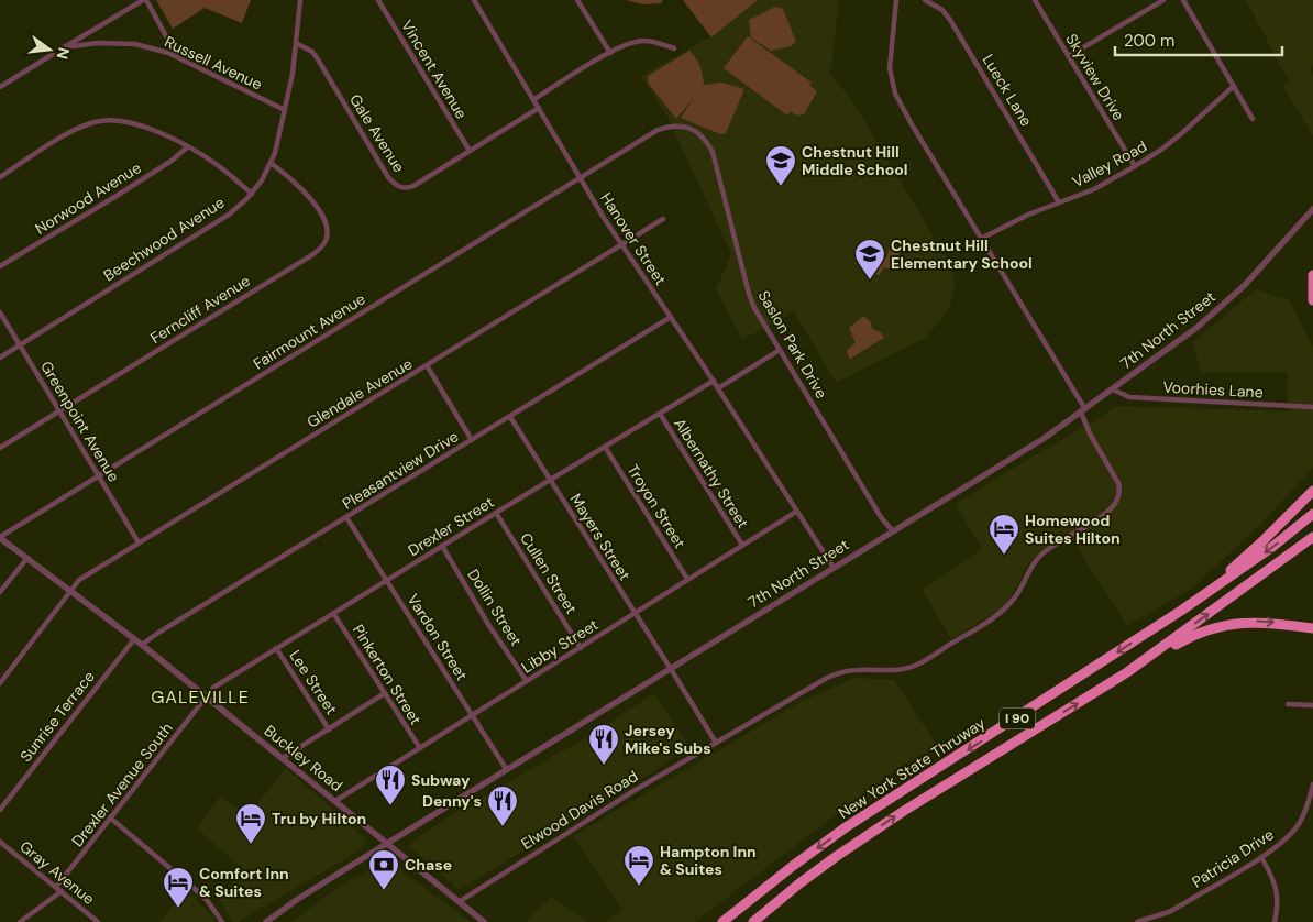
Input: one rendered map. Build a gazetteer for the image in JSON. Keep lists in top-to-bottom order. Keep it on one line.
{"streets":{"highway":["I 90","New York State Thruway"],"street":["Russell Avenue","Vincent Avenue","Skyview Drive","Lueck Lane","Gale Avenue","Valley Road","Norwood Avenue","Beechwood Avenue","Hanover Street","Ferncliff Avenue","7th North Street","Fairmount Avenue","Saslon Park Drive","Voorhies Lane","Glendale Avenue","Greenpoint Avenue","Pleasantview Drive","Albernathy Street","Troyon Street","Drexler Street","Mayers Street","Cullen Street","Dollin Street","Vardon Street","Libby Street","Pinkerton Street","Lee Street","Sunrise Terrace","Buckley Road","Drexler Avenue South","Elwood Davis Road","Patricia Drive","Gray Avenue"]},"crossings":[["Russell Avenue","Beechwood Avenue"],["Vincent Avenue","Gale Avenue"],["Skyview Drive","Valley Road"],["Lueck Lane","Valley Road"],["Gale Avenue","Beechwood Avenue"],["Gale Avenue","Hanover Street"],["Valley Road","Elwood Davis Road"],["Beechwood Avenue","Ferncliff Avenue"],["Beechwood Avenue","Greenpoint Avenue"],["Hanover Street","Fairmount Avenue"],["Hanover Street","Glendale Avenue"],["Hanover Street","Pleasantview Drive"],["Hanover Street","Drexler Street"],["Ferncliff Avenue","Greenpoint Avenue"],["7th North Street","Saslon Park Drive"],["7th North Street","Voorhies Lane"],["7th North Street","Mayers Street"],["7th North Street","Vardon Street"],["7th North Street","Buckley Road"],["7th North Street","Elwood Davis Road"],["Fairmount Avenue","Saslon Park Drive"],["Fairmount Avenue","Greenpoint Avenue"],["Fairmount Avenue","Buckley Road"],["Glendale Avenue","Greenpoint Avenue"],["Glendale Avenue","Buckley Road"],["Pleasantview Drive","Mayers Street"],["Pleasantview Drive","Vardon Street"],["Pleasantview Drive","Buckley Road"],["Albernathy Street","Drexler Street"],["Albernathy Street","Libby Street"],["Troyon Street","Drexler Street"],["Troyon Street","Libby Street"],["Drexler Street","Mayers Street"],["Drexler Street","Cullen Street"],["Drexler Street","Dollin Street"],["Drexler Street","Vardon Street"],["Drexler Street","Pinkerton Street"],["Drexler Street","Lee Street"],["Drexler Street","Buckley Road"],["Drexler Street","Drexler Avenue South"],["Mayers Street","Libby Street"],["Cullen Street","Libby Street"],["Dollin Street","Libby Street"],["Vardon Street","Libby Street"],["Libby Street","Pinkerton Street"],["Libby Street","Buckley Road"],["Sunrise Terrace","Buckley Road"],["Buckley Road","Drexler Avenue South"],["Buckley Road","Elwood Davis Road"],["Drexler Avenue South","Gray Avenue"]],"districts":["GALEVILLE"],"places":{"school or university":["Chestnut Hill Middle School","Chestnut Hill Elementary School"],"hotel":["Homewood Suites Hilton","Tru by Hilton","Hampton Inn & Suites","Comfort Inn & Suites"],"restaurant":["Jersey Mike's Subs","Subway","Denny's"],"bank":["Chase"]},"scale_bar":"200 m","north":"right"}
